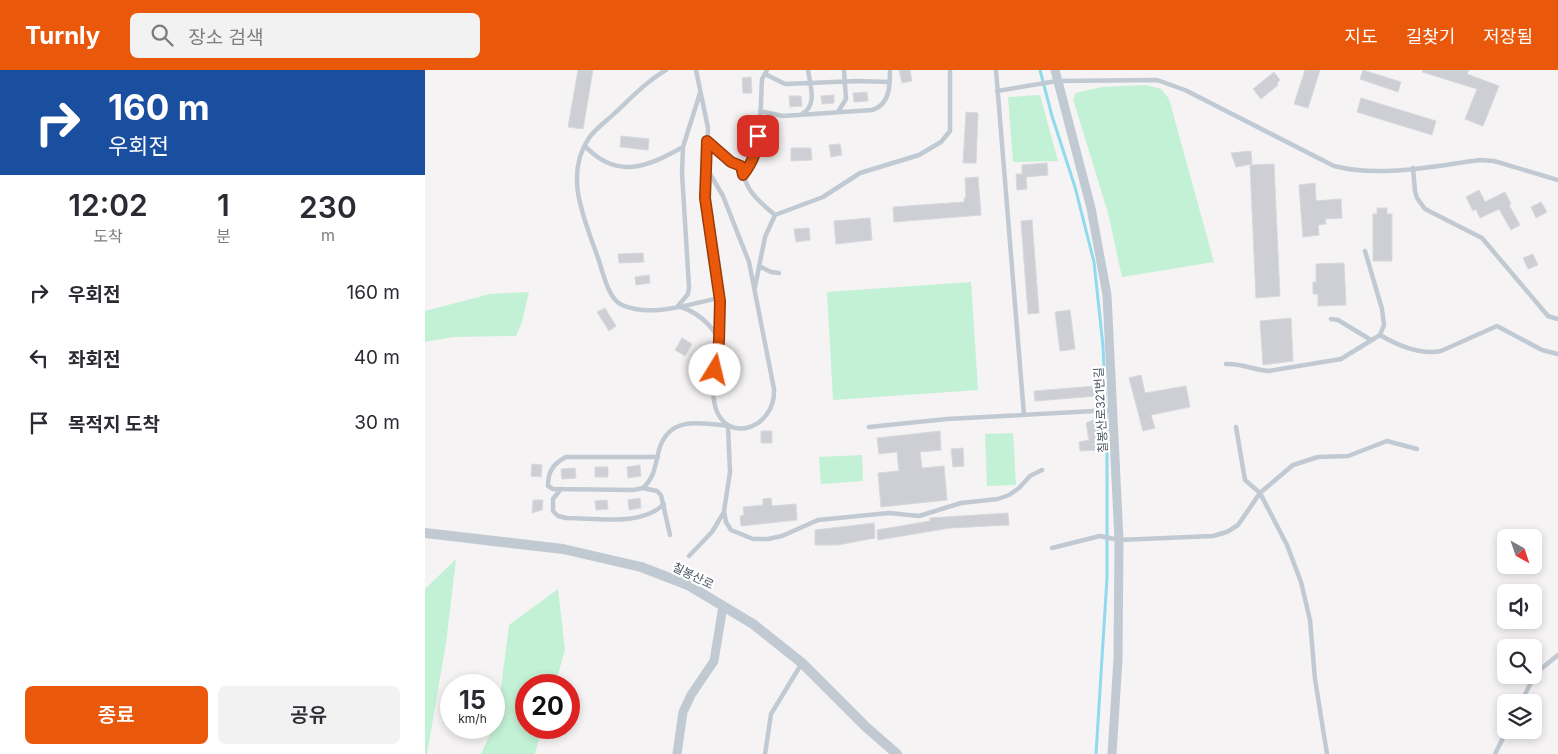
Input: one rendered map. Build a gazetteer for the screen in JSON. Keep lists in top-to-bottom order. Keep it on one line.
{"streets":{"street":["칠봉산로321번길","칠봉산로"]},"north":"bottom right","page":{"header":"Turnly","search":"장소 검색","nav":["지도","길찾기","저장됨"],"turn":["160 m","우회전"],"eta":["12:02","도착","1","분","230","m"],"list":[{"name":"우회전","value":"160 m"},{"name":"좌회전","value":"40 m"},{"name":"목적지 도착","value":"30 m"}],"speed":"15 km/h","limit":"20","buttons":["종료","공유"]}}
